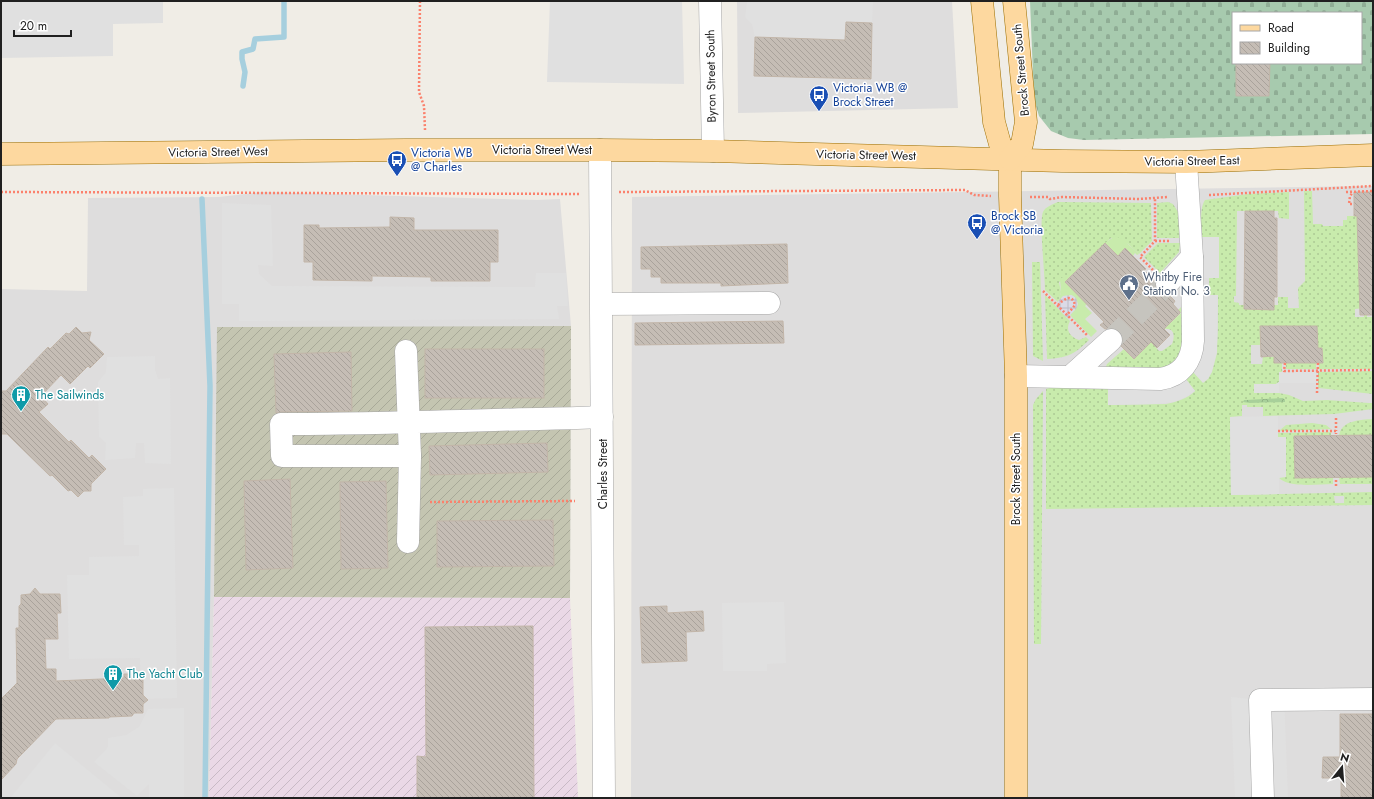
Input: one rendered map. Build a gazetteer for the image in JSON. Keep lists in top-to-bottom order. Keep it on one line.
{"streets":{"main road":["Brock Street South","Victoria Street West","Victoria Street East"],"street":["Byron Street South","Charles Street"]},"crossings":[["Brock Street South","Victoria Street West"],["Brock Street South","Victoria Street East"],["Byron Street South","Victoria Street West"],["Victoria Street West","Victoria Street East"],["Victoria Street West","Charles Street"]],"places":{"bus stop":["Victoria WB @ Brock Street","Victoria WB @ Charles","Brock SB @ Victoria"],"public building":["Whitby Fire Station No. 3"],"building":["The Sailwinds","The Yacht Club"]},"legend":["Road","Building"],"scale_bar":"20 m","north":"top"}
